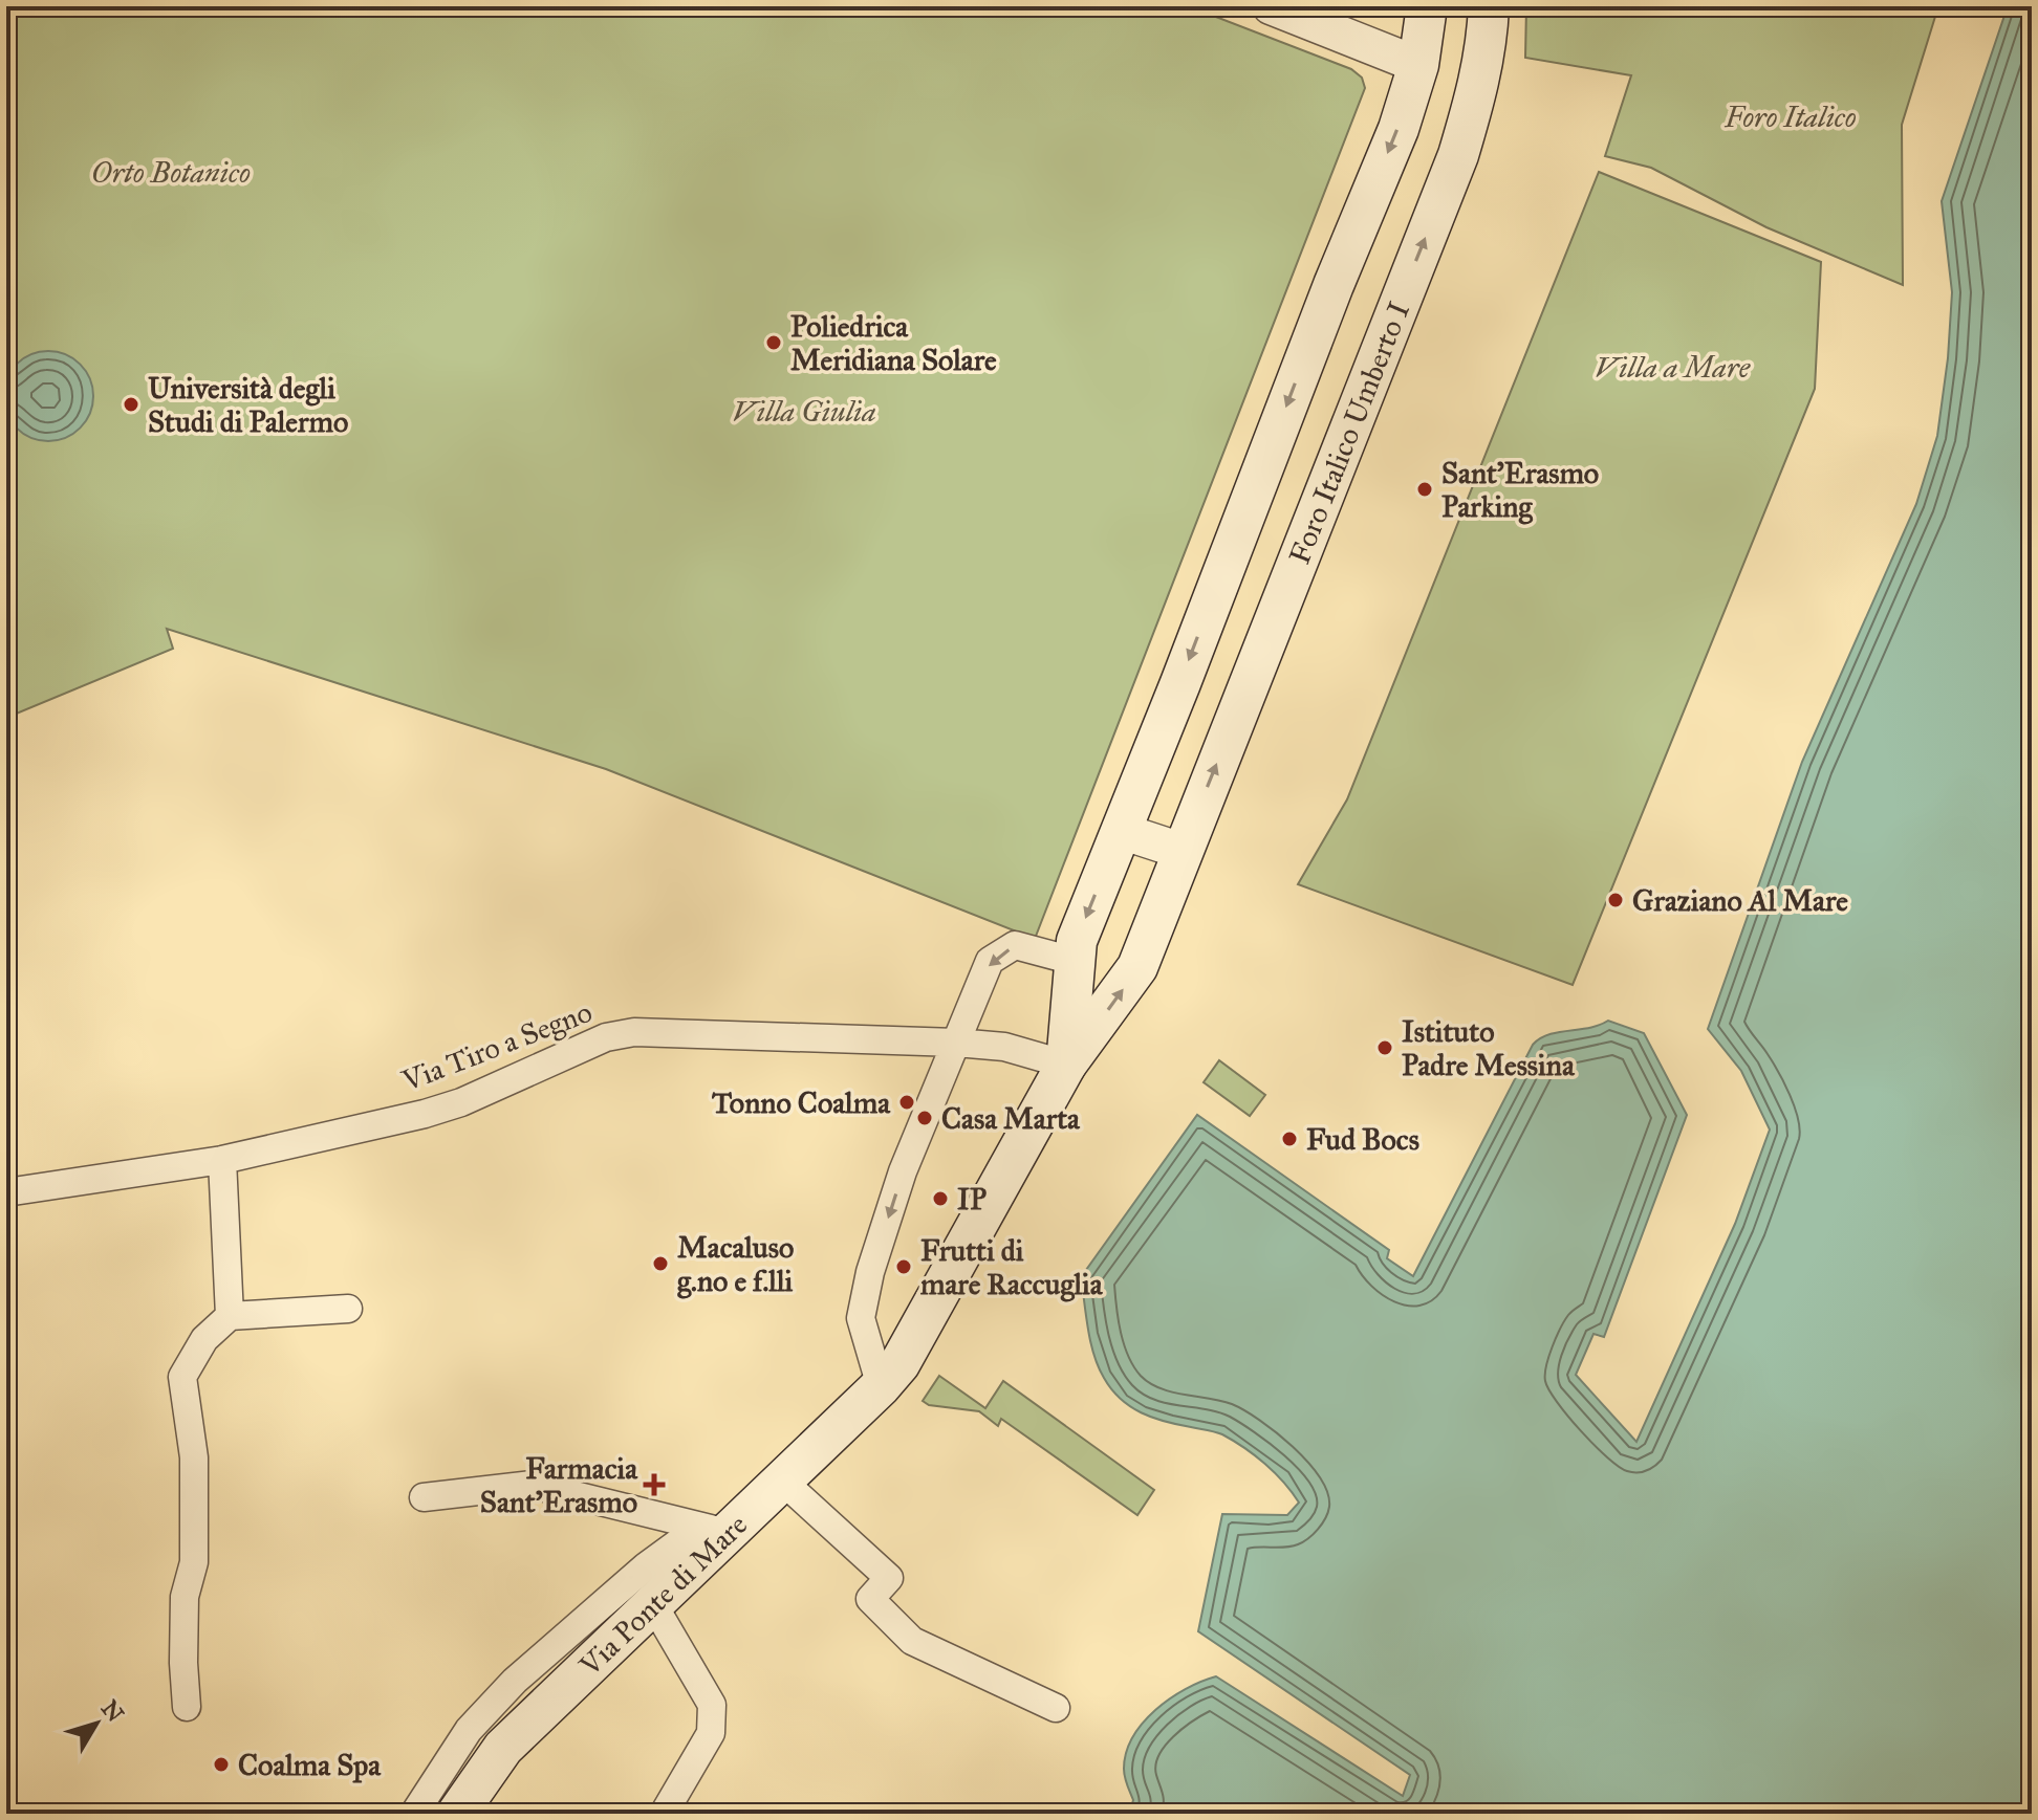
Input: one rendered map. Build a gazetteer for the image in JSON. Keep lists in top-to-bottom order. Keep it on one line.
{"streets":{"main road":["Foro Italico Umberto I","Via Ponte di Mare"],"street":["Via Tiro a Segno"]},"crossings":[["Foro Italico Umberto I","Via Tiro a Segno"],["Foro Italico Umberto I","Via Ponte di Mare"]],"parks":["Foro Italico","Orto Botanico","Villa a Mare","Villa Giulia"],"places":{"other":["Poliedrica Meridiana Solare","Università degli Studi di Palermo","Sant'Erasmo Parking","Graziano Al Mare","Istituto Padre Messina","Tonno Coalma","Casa Marta","Fud Bocs","IP","Macaluso g.no e f.lli","Frutti di mare Raccuglia","Coalma Spa"],"health":["Farmacia Sant'Erasmo"]},"north":"top right"}
